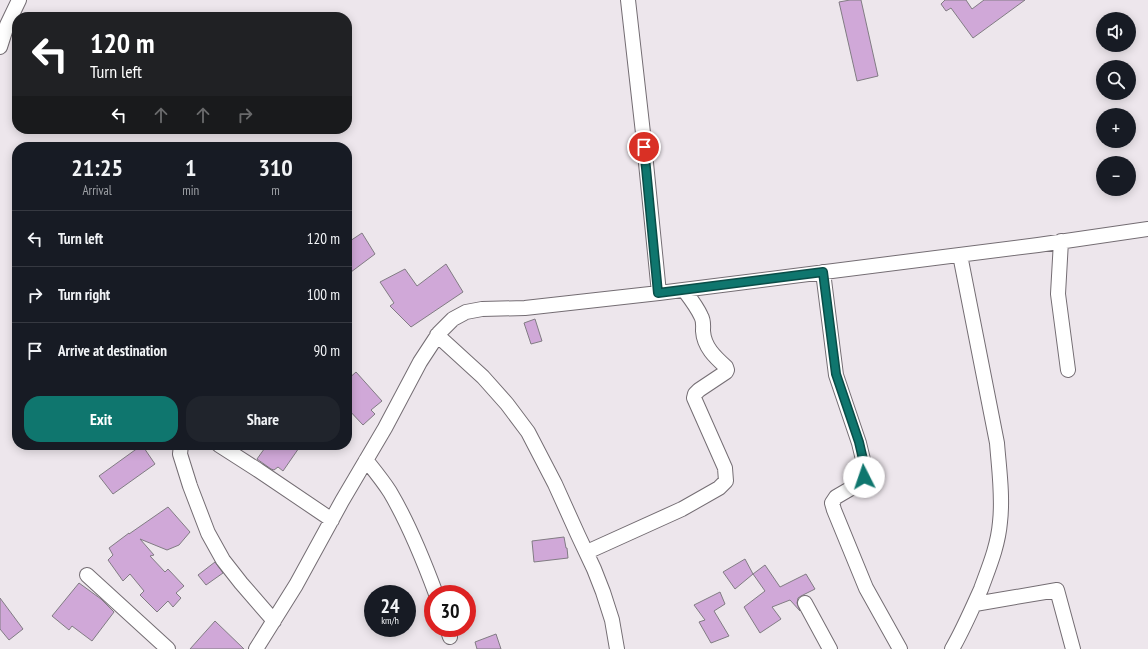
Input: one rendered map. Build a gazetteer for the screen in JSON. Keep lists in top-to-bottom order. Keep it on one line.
{"page":{"map_buttons":["+","−"],"turn":["120 m","Turn left"],"eta":["21:25","Arrival","1","min","310","m"],"list":[{"name":"Turn left","value":"120 m"},{"name":"Turn right","value":"100 m"},{"name":"Arrive at destination","value":"90 m"}],"buttons":["Exit","Share"],"speed":"24 km/h","limit":"30"}}
